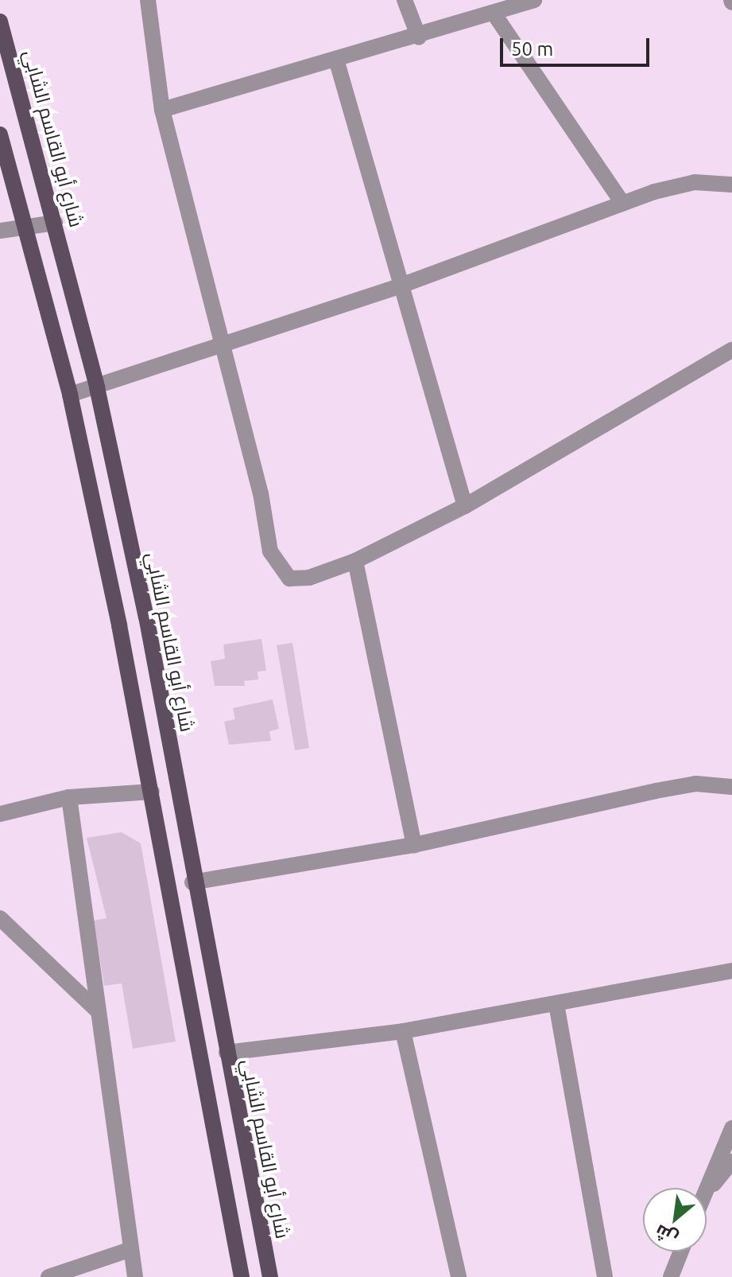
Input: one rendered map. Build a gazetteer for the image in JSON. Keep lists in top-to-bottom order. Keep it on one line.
{"streets":{"main road":["شارع أبو القاسم الشابي"]},"scale_bar":"50 m","north":"bottom left"}
